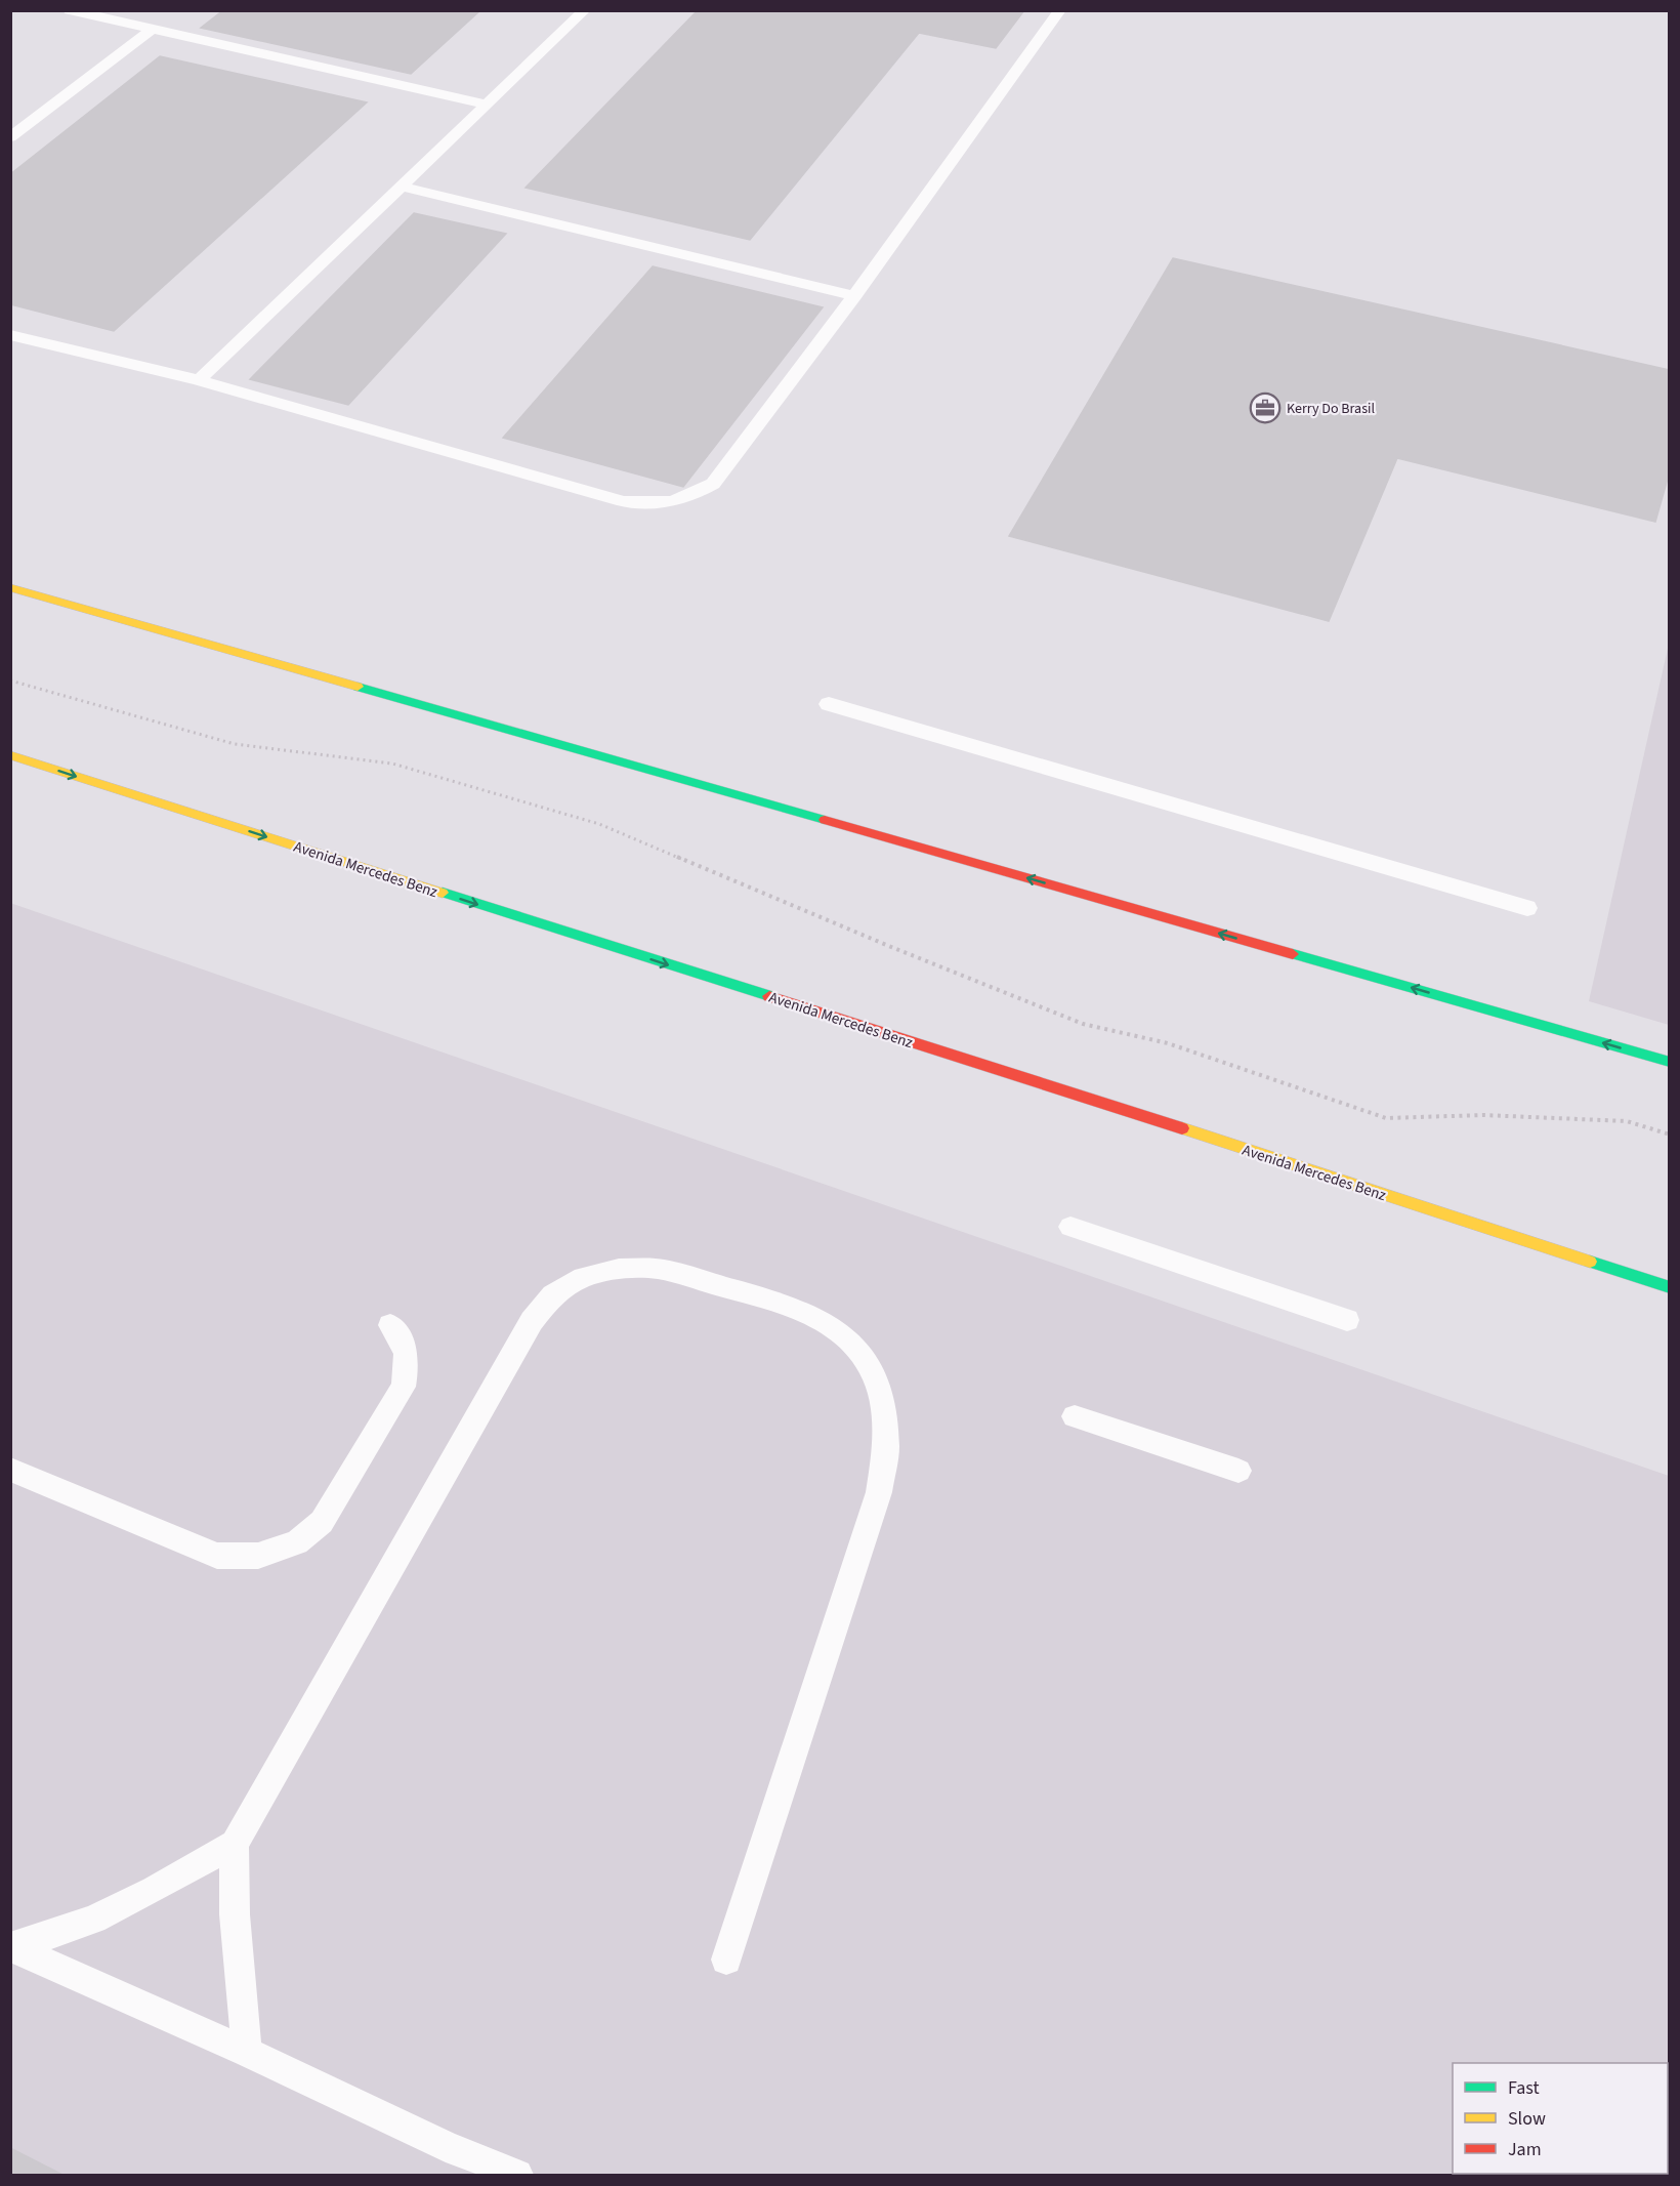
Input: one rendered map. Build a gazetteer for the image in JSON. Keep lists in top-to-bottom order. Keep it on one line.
{"streets":{"main road":["Avenida Mercedes Benz"]},"one_way":["Avenida Mercedes Benz"],"places":{"office":["Kerry Do Brasil"]},"legend":["Fast","Slow","Jam"]}
